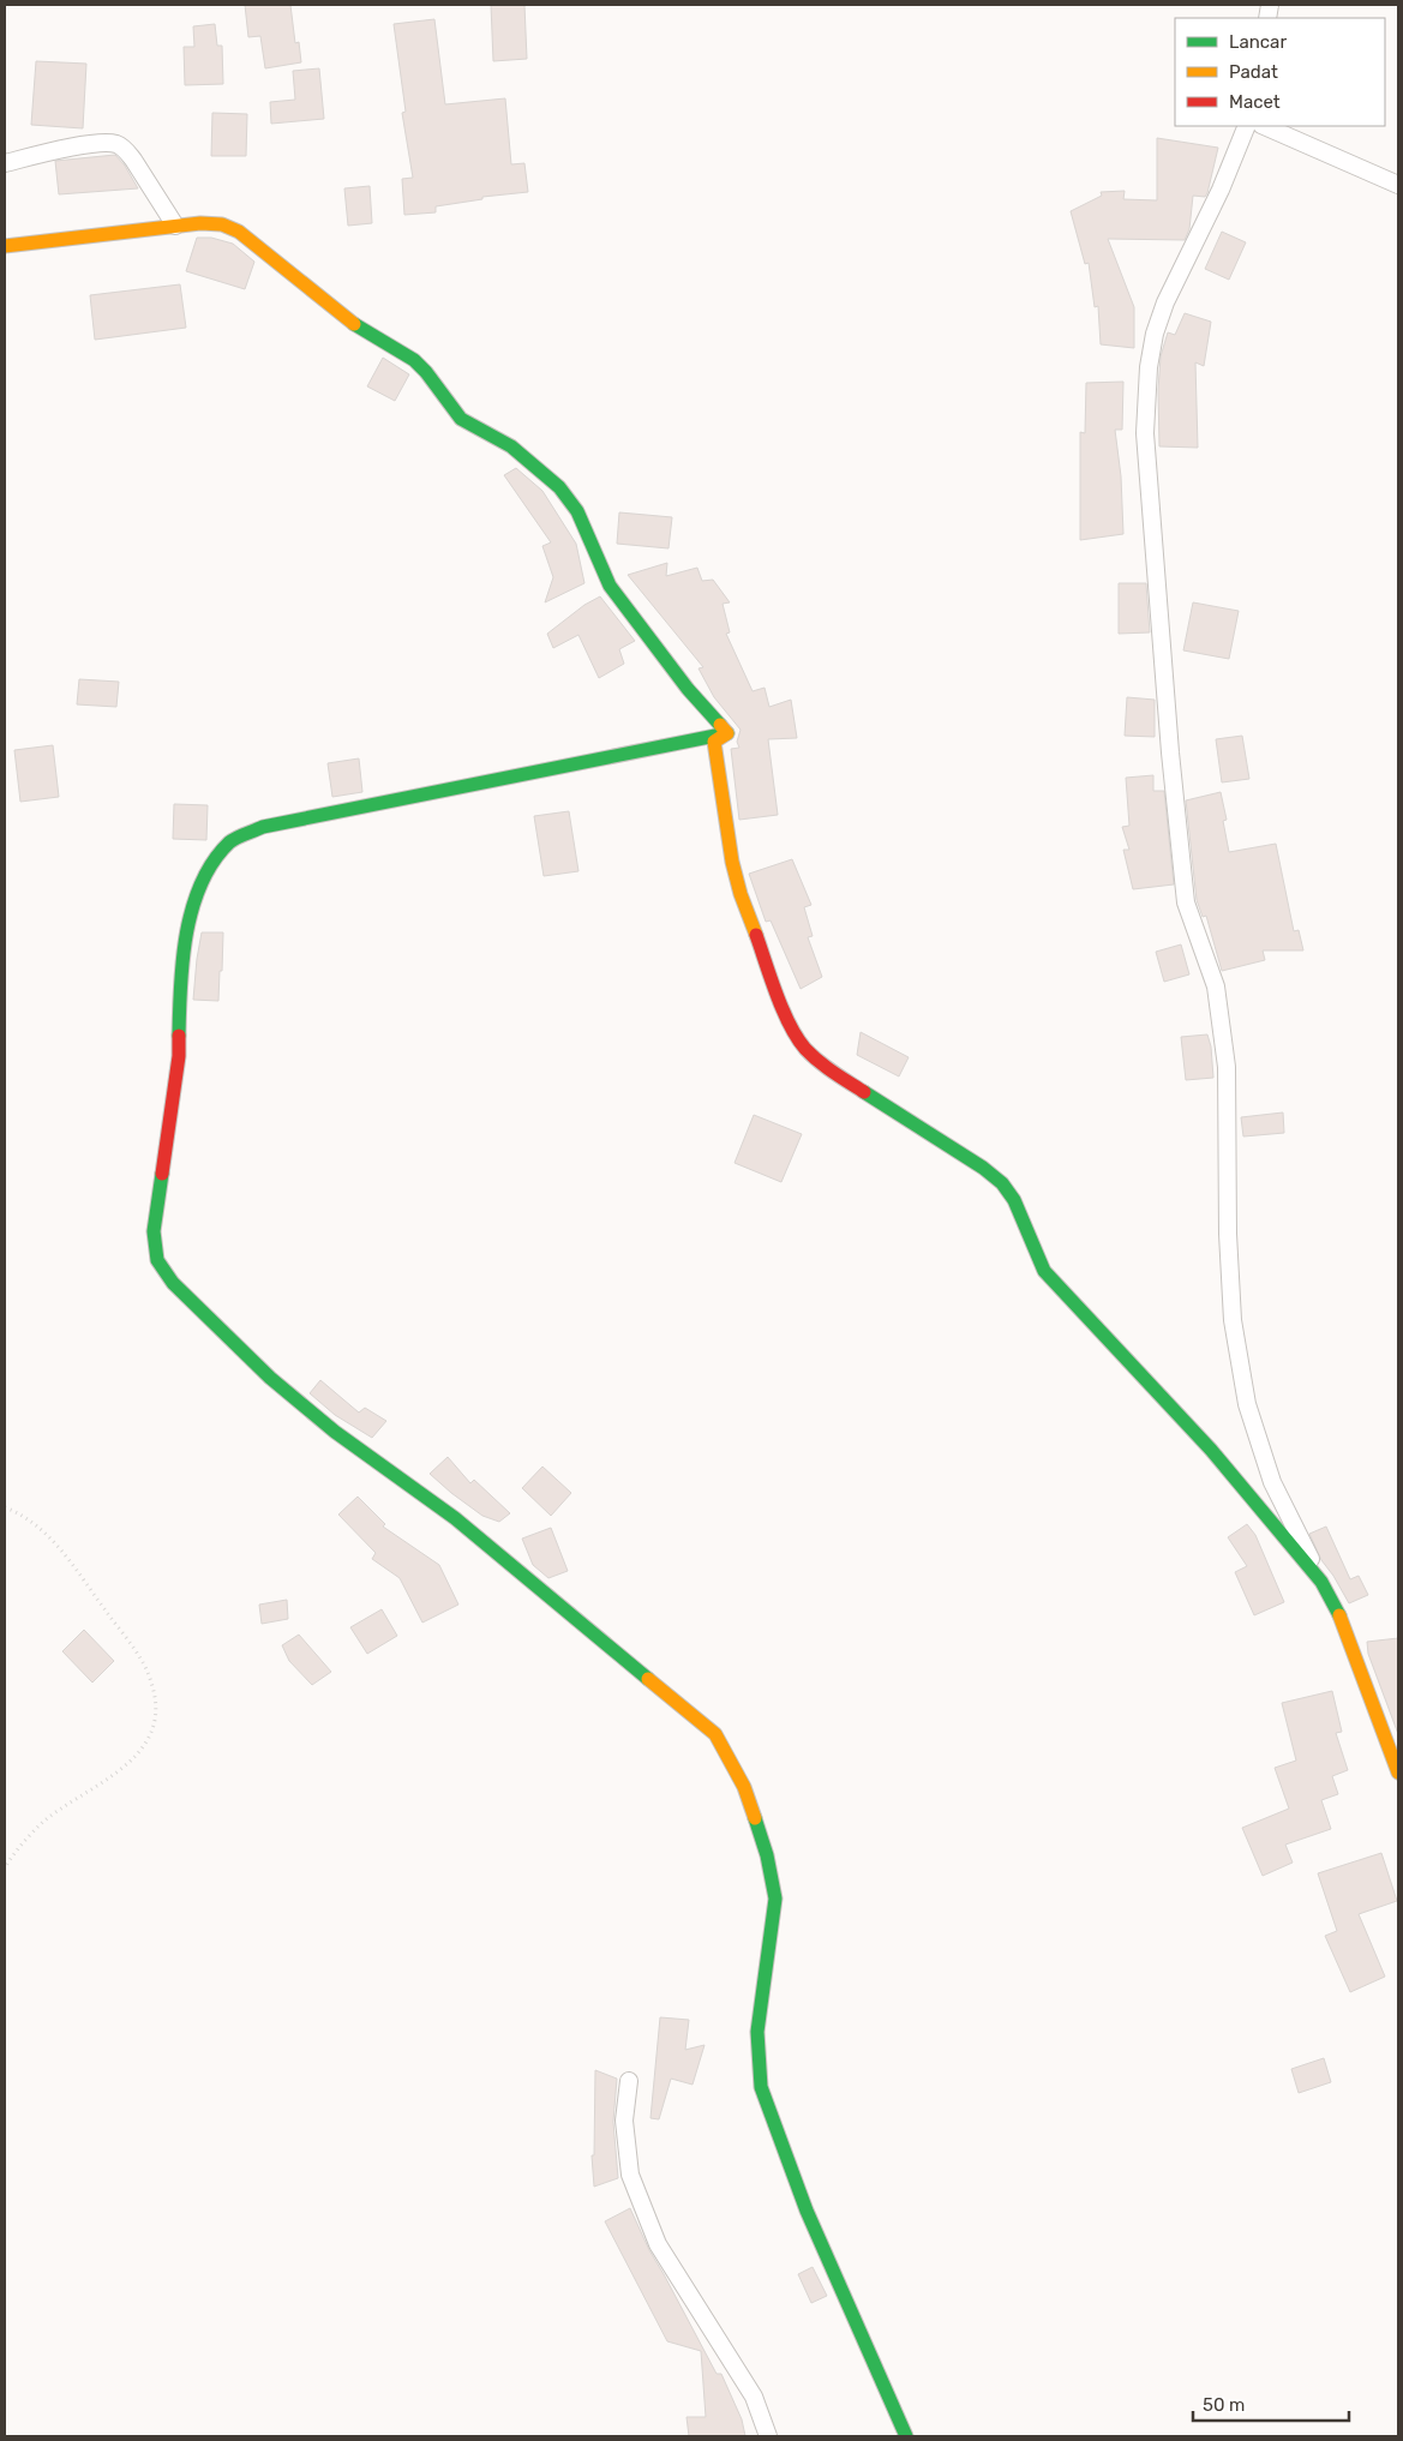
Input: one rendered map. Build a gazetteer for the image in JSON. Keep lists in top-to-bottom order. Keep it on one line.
{"legend":["Lancar","Padat","Macet"],"scale_bar":"50 m"}
